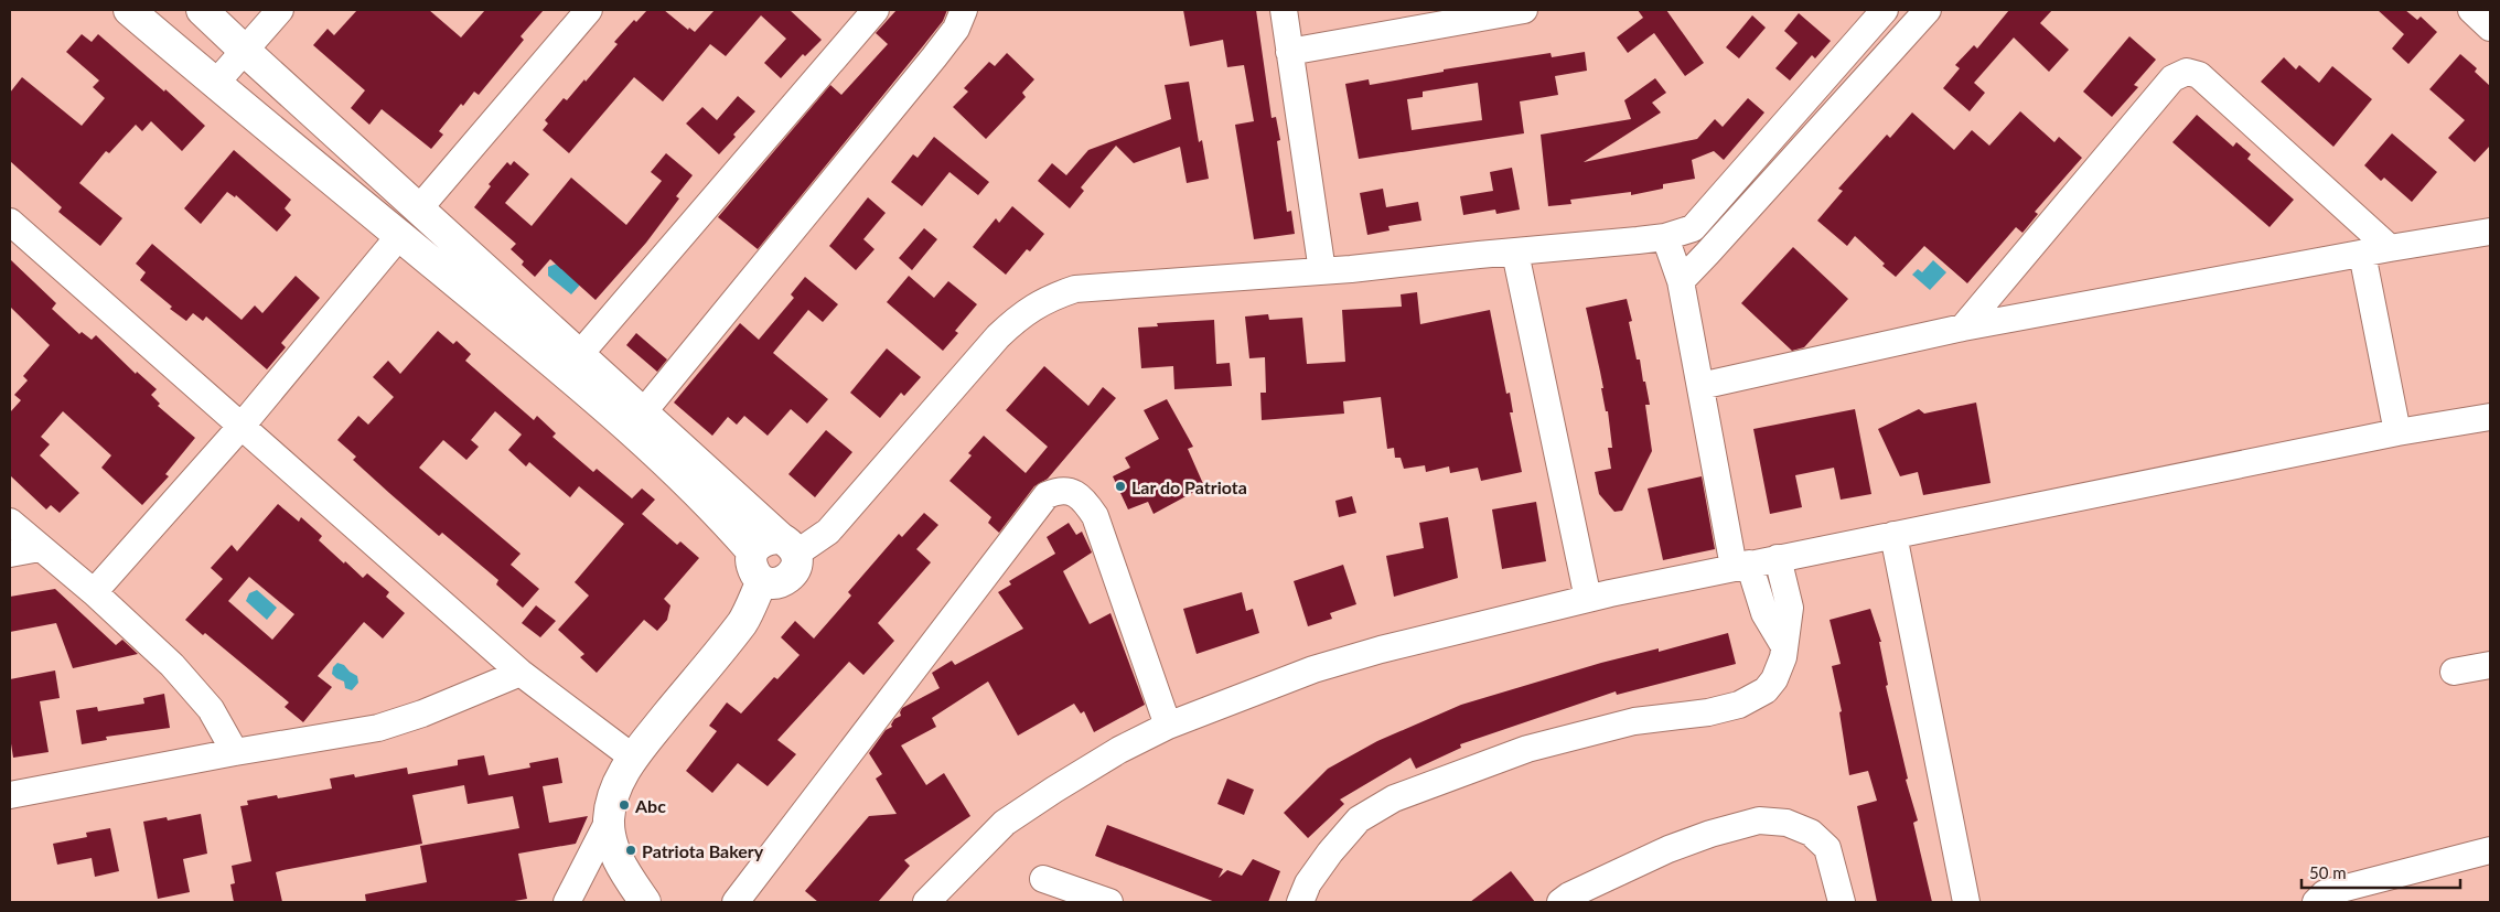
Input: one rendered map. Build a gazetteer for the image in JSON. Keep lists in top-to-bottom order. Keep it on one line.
{"places":["Lar do Patriota","Abc","Patriota Bakery"],"scale_bar":"50 m"}
